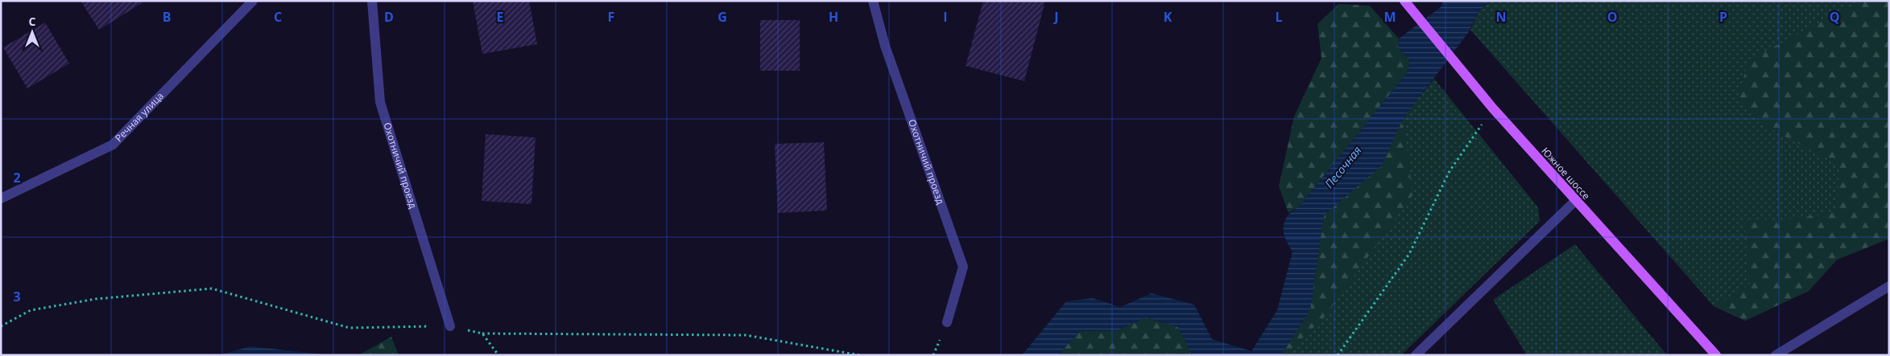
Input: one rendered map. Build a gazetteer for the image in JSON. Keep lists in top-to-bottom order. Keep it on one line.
{"streets":{"main road":["Южное шоссе"],"street":["Речная улица","Охотничий проезд"]},"water":["Песочная"],"north":"top","grid":{"columns":["B","C","D","E","F","G","H","I","J","K","L","M","N","O","P","Q"],"rows":["2","3"]}}
